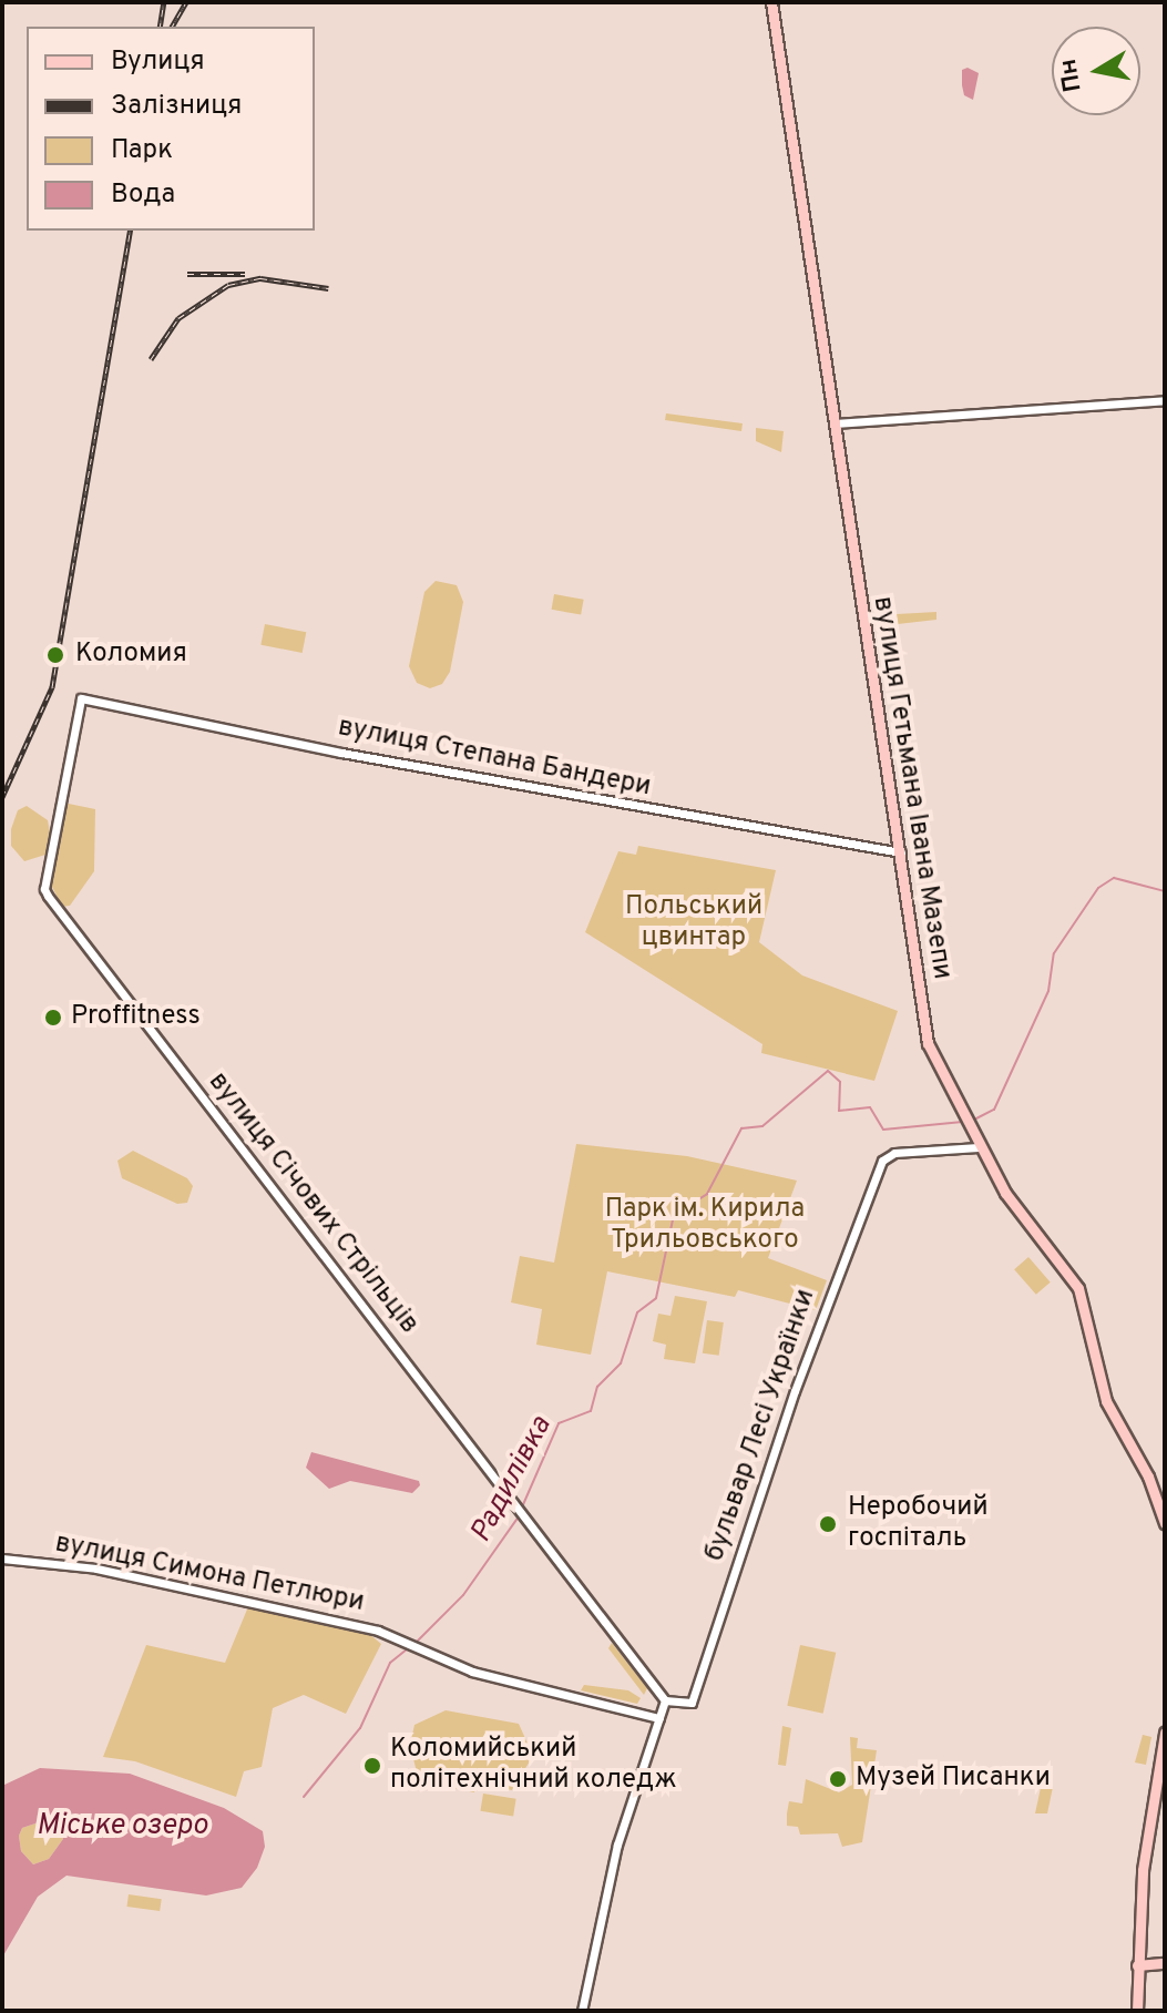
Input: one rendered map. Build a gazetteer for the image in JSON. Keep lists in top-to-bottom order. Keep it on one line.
{"streets":{"main road":["вулиця Гетьмана Івана Мазепи"],"street":["вулиця Степана Бандери","вулиця Січових Стрільців","бульвар Лесі Українки","вулиця Симона Петлюри"]},"crossings":[["вулиця Степана Бандери","вулиця Гетьмана Івана Мазепи"],["вулиця Степана Бандери","вулиця Січових Стрільців"],["вулиця Гетьмана Івана Мазепи","бульвар Лесі Українки"],["вулиця Січових Стрільців","бульвар Лесі Українки"]],"water":["Радилівка","Міське озеро"],"parks":["Польський цвинтар","Парк ім. Кирила Трильовського"],"places":["Коломия","Proffitness","Неробочий госпіталь","Коломийський політехнічний коледж","Музей Писанки"],"legend":["Вулиця","Залізниця","Парк","Вода"],"north":"left"}
